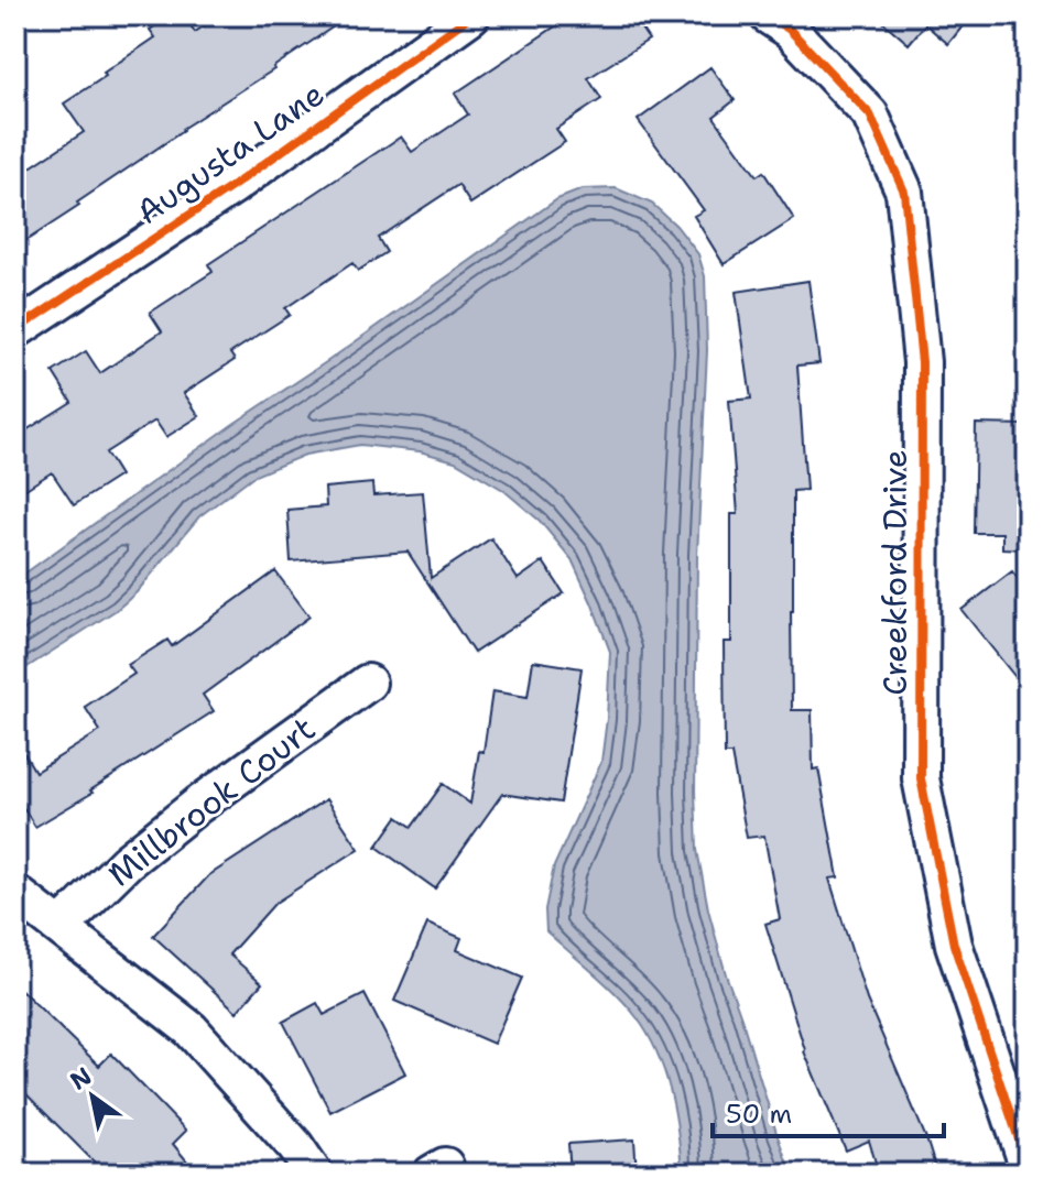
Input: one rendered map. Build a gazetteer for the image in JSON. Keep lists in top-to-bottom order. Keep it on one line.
{"streets":{"street":["Augusta Lane","Creekford Drive","Millbrook Court"]},"scale_bar":"50 m","north":"top left"}
